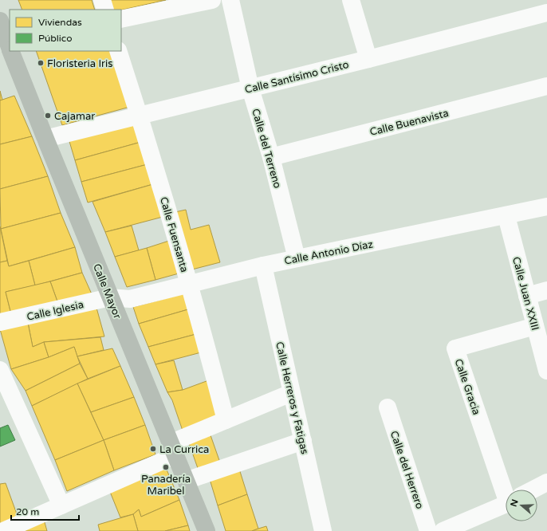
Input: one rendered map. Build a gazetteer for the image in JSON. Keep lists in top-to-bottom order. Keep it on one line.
{"streets":{"main road":["Calle Mayor"],"street":["Calle Santísimo Cristo","Calle Buenavista","Calle del Terreno","Calle Fuensanta","Calle Antonio Díaz","Calle Juan XXIII","Calle Iglesia","Calle Gracia","Calle Herreros y Fatigas","Calle del Herrero"]},"crossings":[["Calle Santísimo Cristo","Calle del Terreno"],["Calle Santísimo Cristo","Calle Fuensanta"],["Calle Santísimo Cristo","Calle Mayor"],["Calle Buenavista","Calle del Terreno"],["Calle del Terreno","Calle Antonio Díaz"],["Calle Fuensanta","Calle Antonio Díaz"],["Calle Antonio Díaz","Calle Mayor"],["Calle Antonio Díaz","Calle Juan XXIII"],["Calle Antonio Díaz","Calle Iglesia"],["Calle Antonio Díaz","Calle Herreros y Fatigas"],["Calle Mayor","Calle Iglesia"],["Calle Juan XXIII","Calle Gracia"]],"places":["Floristeria Iris","Cajamar","La Currica","Panadería Maribel"],"legend":["Viviendas","Público"],"scale_bar":"20 m","north":"left"}
